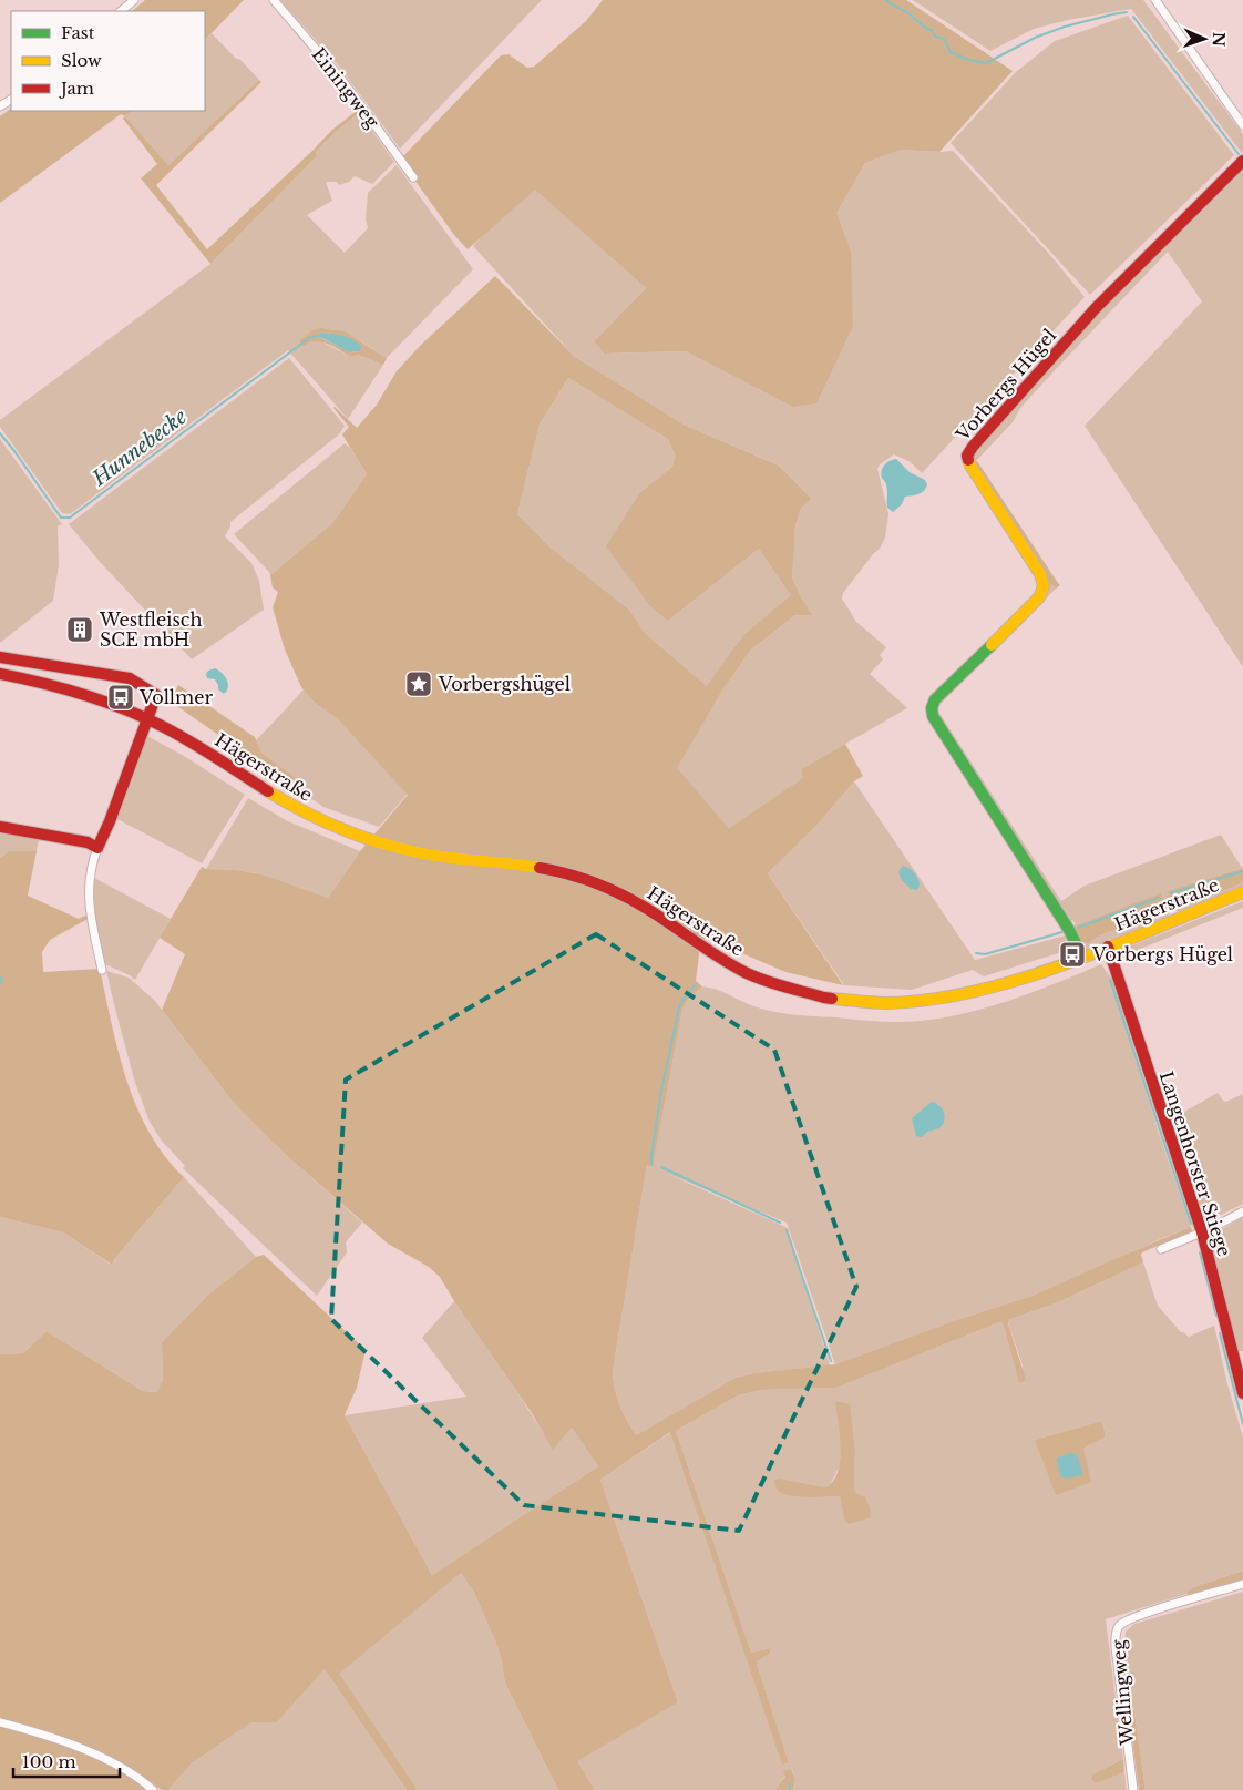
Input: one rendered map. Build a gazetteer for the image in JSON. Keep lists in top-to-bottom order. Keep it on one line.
{"streets":{"street":["Einingweg","Vorbergs Hügel","Hägerstraße","Langenhorster Stiege","Wellingweg"]},"crossings":[["Vorbergs Hügel","Hägerstraße"],["Hägerstraße","Langenhorster Stiege"]],"water":["Hunnebecke"],"places":{"building":["Westfleisch SCE mbH"],"place":["Vorbergshügel"],"bus stop":["Vollmer","Vorbergs Hügel"]},"legend":["Fast","Slow","Jam"],"scale_bar":"100 m","north":"right"}
